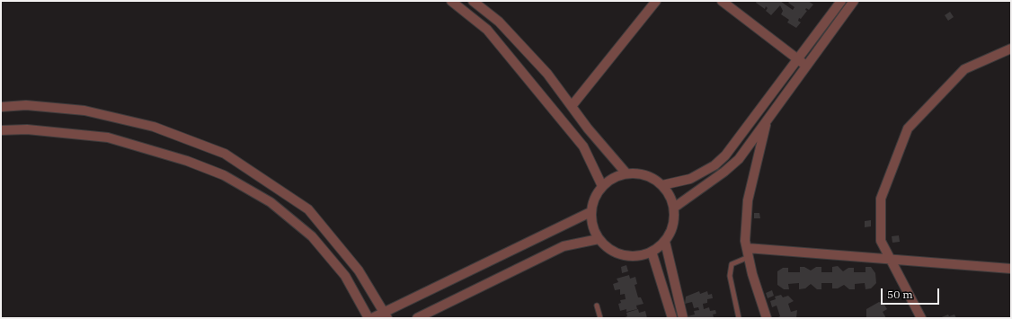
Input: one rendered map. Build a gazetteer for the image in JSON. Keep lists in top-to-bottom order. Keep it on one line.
{"scale_bar":"50 m"}
